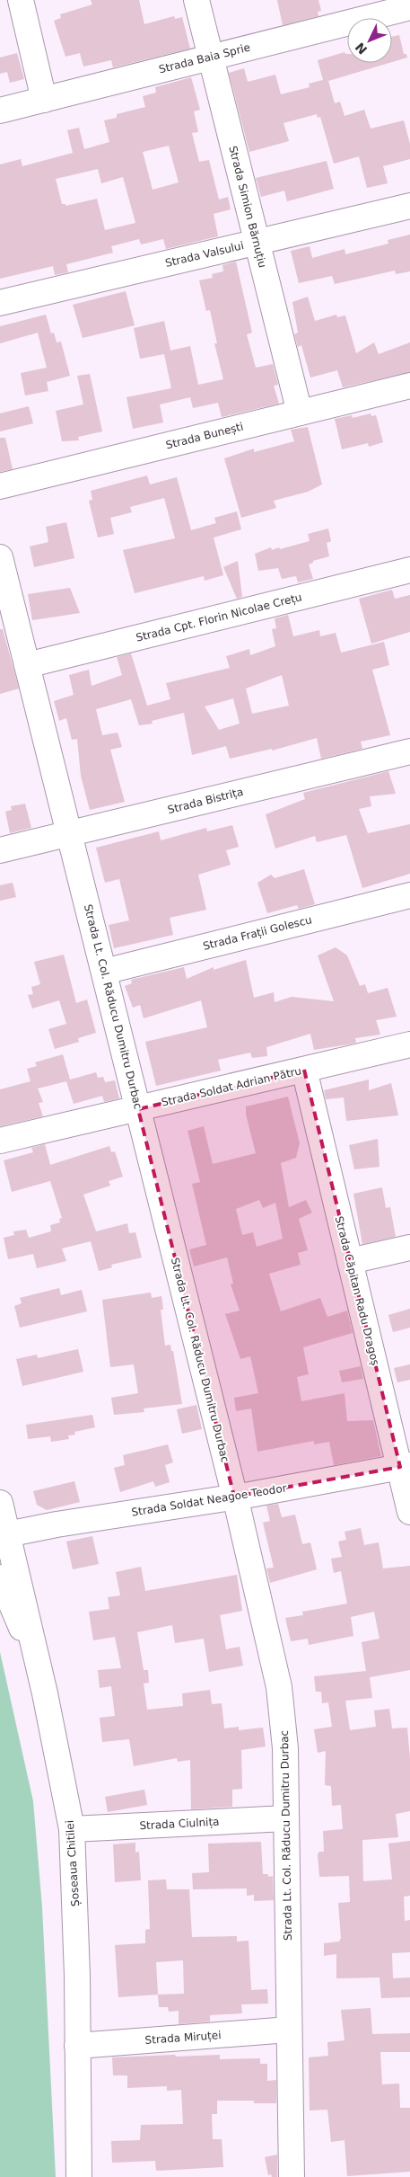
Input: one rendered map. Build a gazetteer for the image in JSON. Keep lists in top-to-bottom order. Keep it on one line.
{"streets":{"street":["Strada Baia Sprie","Strada Simion Bărnuțiu","Strada Valsului","Strada Bunești","Strada Cpt. Florin Nicolae Crețu","Strada Bistrița","Strada Frații Golescu","Strada Lt. Col. Răducu Dumitru Durbac","Strada Soldat Adrian Pătru","Strada Căpitan Radu Dragoș","Strada Soldat Neagoe Teodor","Strada Ciulnița","Șoseaua Chitilei","Strada Miruței"]},"crossings":[["Strada Baia Sprie","Strada Simion Bărnuțiu"],["Strada Simion Bărnuțiu","Strada Valsului"],["Strada Simion Bărnuțiu","Strada Bunești"],["Strada Cpt. Florin Nicolae Crețu","Strada Lt. Col. Răducu Dumitru Durbac"],["Strada Bistrița","Strada Lt. Col. Răducu Dumitru Durbac"],["Strada Frații Golescu","Strada Lt. Col. Răducu Dumitru Durbac"],["Strada Lt. Col. Răducu Dumitru Durbac","Strada Soldat Adrian Pătru"],["Strada Lt. Col. Răducu Dumitru Durbac","Strada Soldat Neagoe Teodor"],["Strada Lt. Col. Răducu Dumitru Durbac","Strada Ciulnița"],["Strada Lt. Col. Răducu Dumitru Durbac","Strada Miruței"],["Strada Soldat Adrian Pătru","Strada Căpitan Radu Dragoș"],["Strada Căpitan Radu Dragoș","Strada Soldat Neagoe Teodor"],["Strada Soldat Neagoe Teodor","Șoseaua Chitilei"],["Strada Ciulnița","Șoseaua Chitilei"],["Șoseaua Chitilei","Strada Miruței"]],"north":"bottom left"}
